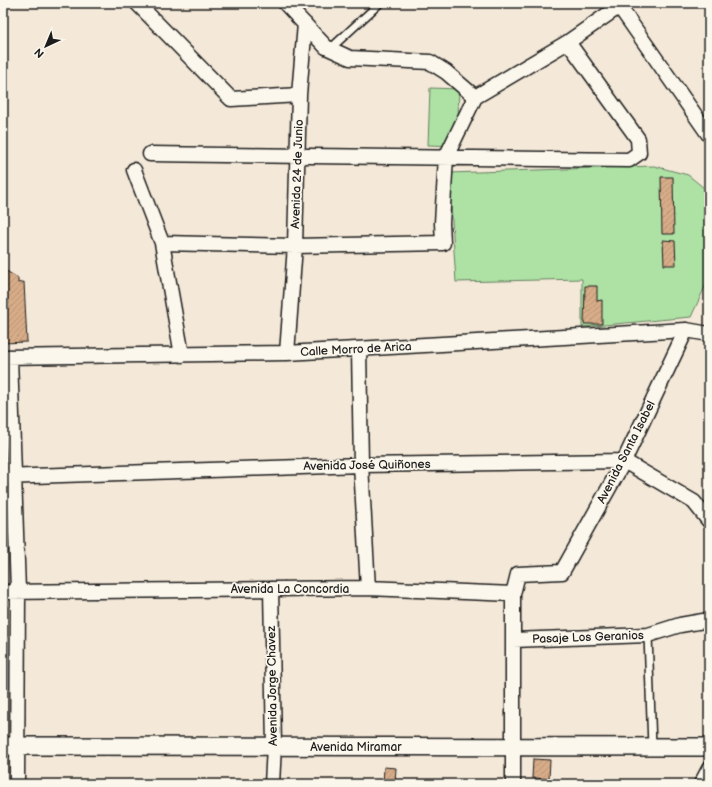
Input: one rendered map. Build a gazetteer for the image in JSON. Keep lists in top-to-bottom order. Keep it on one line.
{"streets":{"street":["Avenida 24 de Junio","Calle Morro de Arica","Avenida Santa Isabel","Avenida José Quiñones","Avenida La Concordia","Pasaje Los Geranios","Avenida Jorge Chavez","Avenida Miramar"]},"crossings":[["Avenida 24 de Junio","Calle Morro de Arica"],["Calle Morro de Arica","Avenida Santa Isabel"],["Avenida Santa Isabel","Avenida José Quiñones"],["Avenida Santa Isabel","Avenida La Concordia"],["Avenida La Concordia","Avenida Jorge Chavez"],["Avenida Jorge Chavez","Avenida Miramar"]],"north":"bottom left"}
